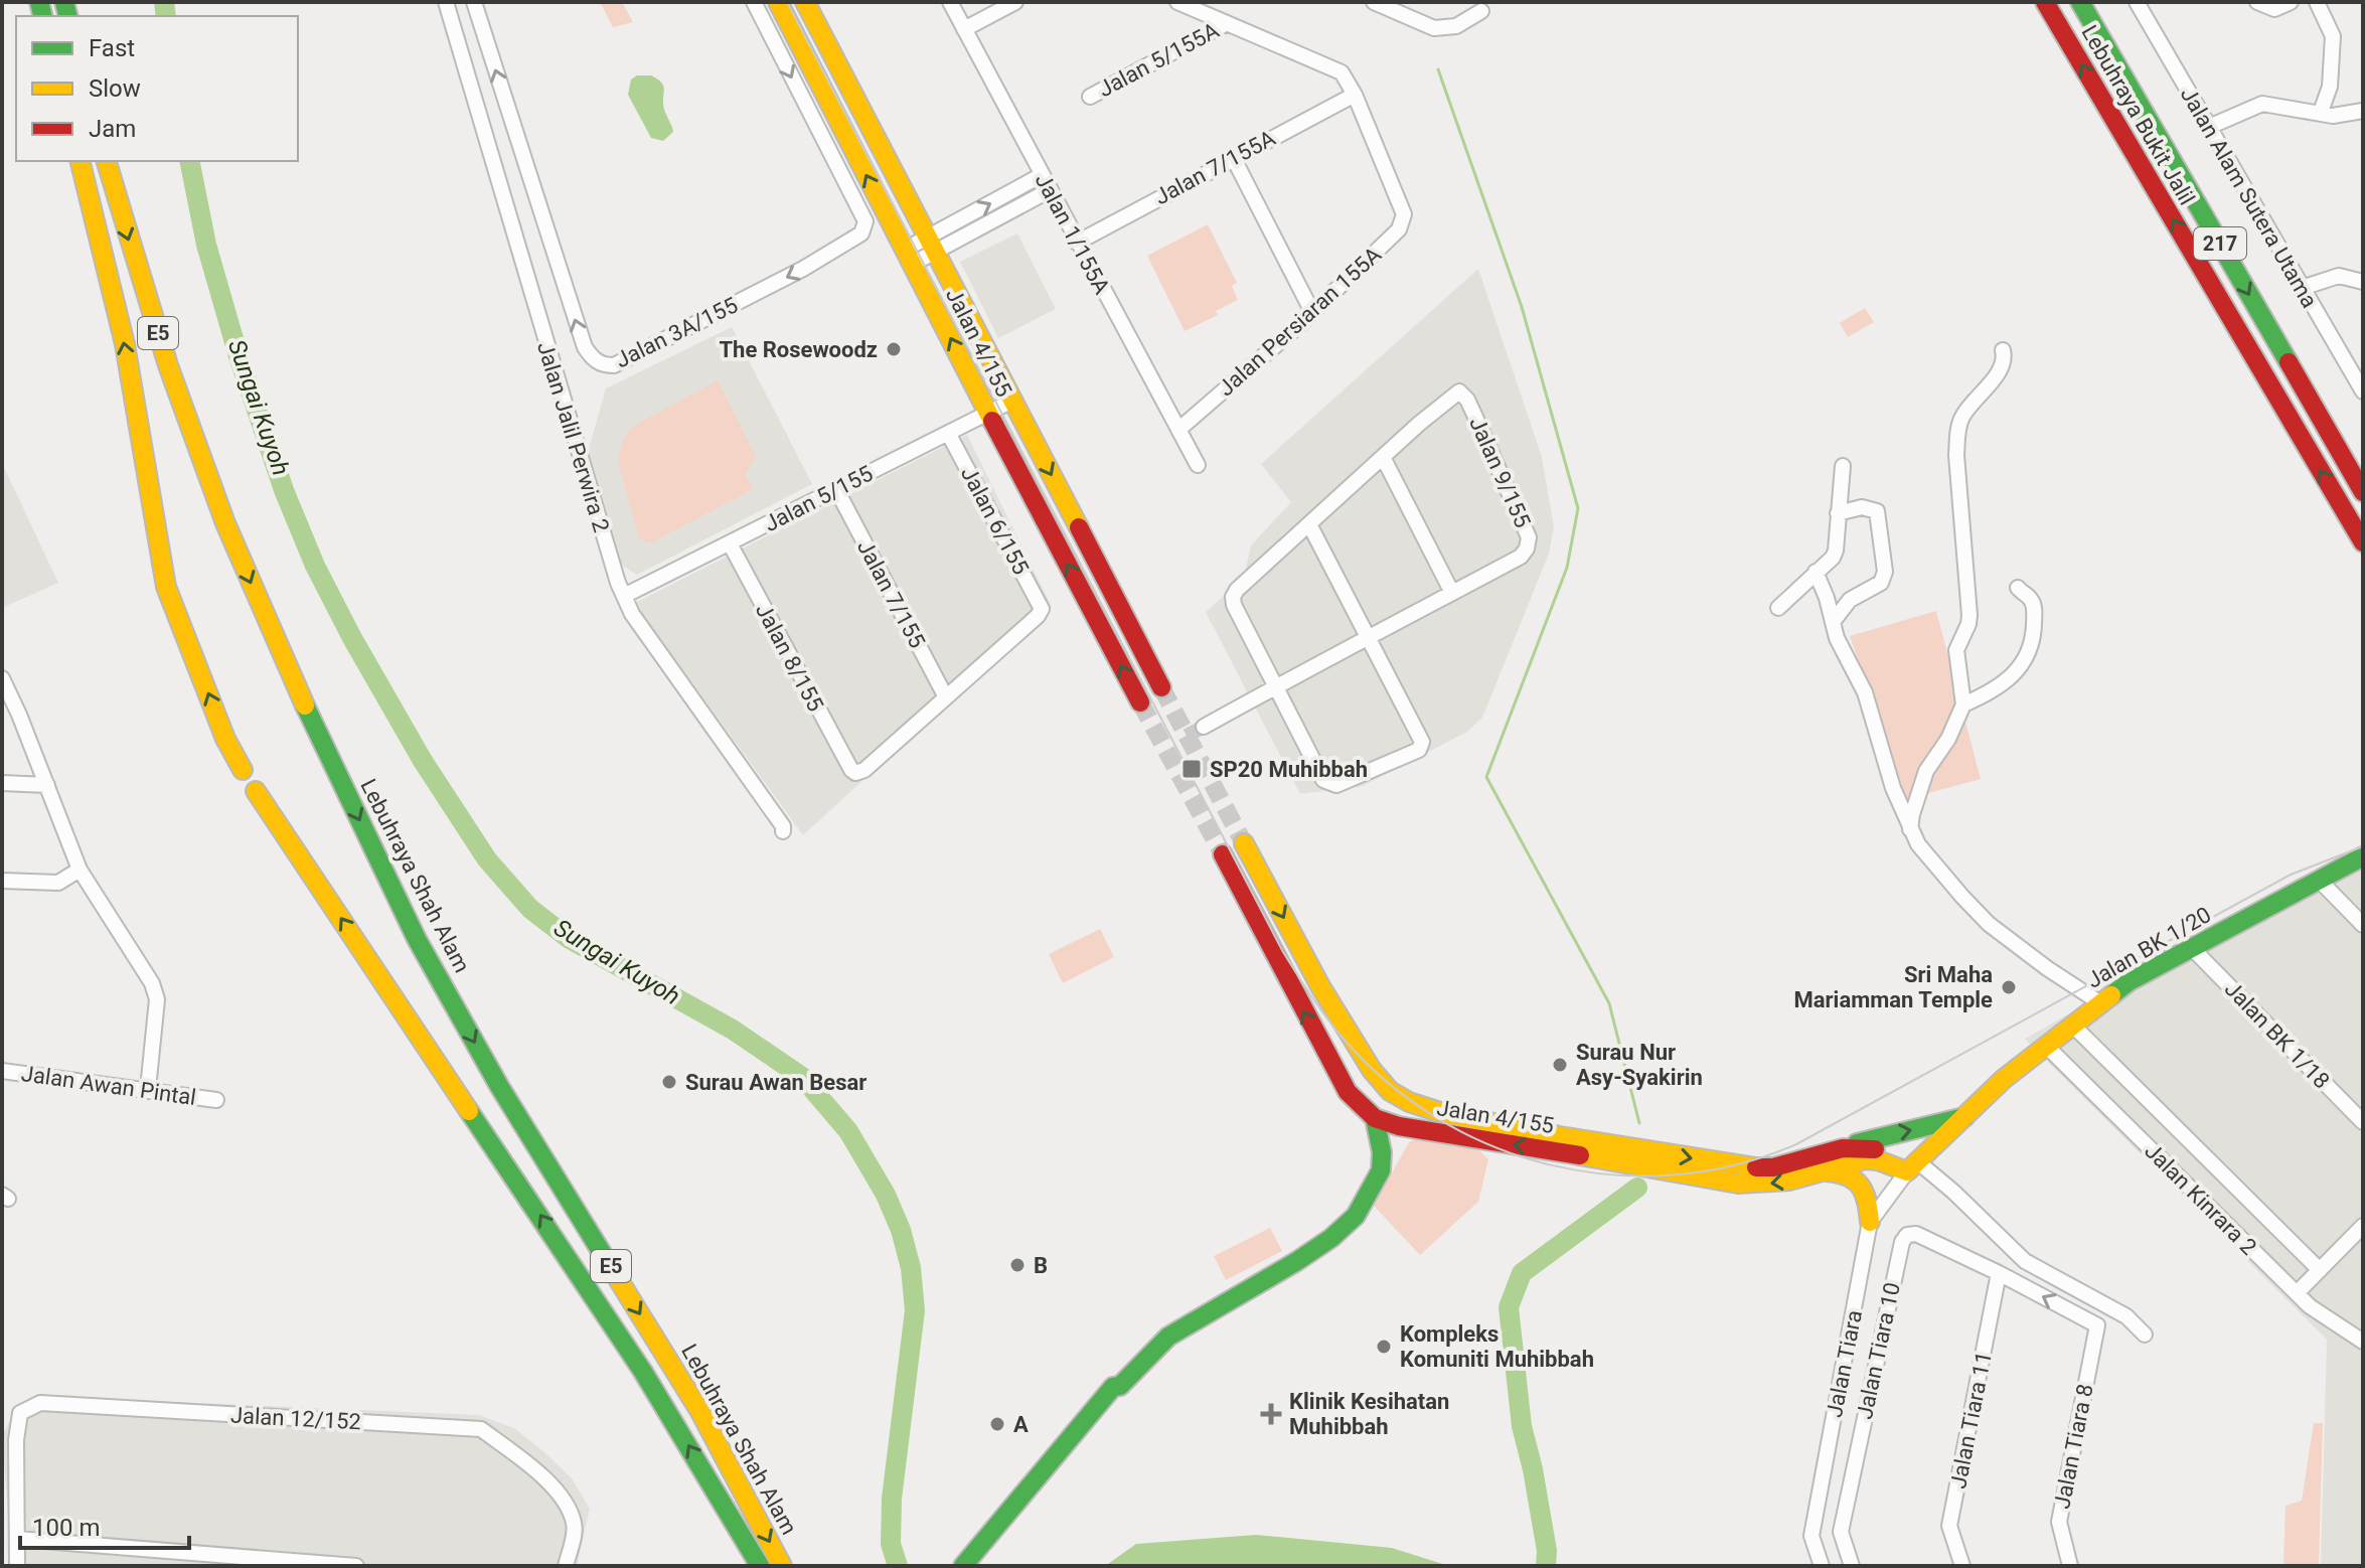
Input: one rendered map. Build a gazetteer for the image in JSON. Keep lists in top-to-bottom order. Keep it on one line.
{"streets":{"main road":["Lebuhraya Bukit Jalil","217","E5","Jalan 4/155","Lebuhraya Shah Alam","Jalan BK 1/20"],"street":["Jalan 5/155A","Jalan 7/155A","Jalan Alam Sutera Utama","Jalan 1/155A","Jalan Persiaran 155A","Jalan 3A/155","Jalan Jalil Perwira 2","Jalan 9/155","Jalan 5/155","Jalan 6/155","Jalan 7/155","Jalan 8/155","Jalan BK 1/18","Jalan Awan Pintal","Jalan Kinrara 2","Jalan Tiara 10","Jalan Tiara","Jalan 12/152","Jalan Tiara 11","Jalan Tiara 8"]},"crossings":[["Jalan 7/155A","Jalan 1/155A"],["Jalan 7/155A","Jalan Persiaran 155A"],["Jalan 1/155A","Jalan Persiaran 155A"],["Jalan 4/155","Jalan 5/155"],["Jalan 4/155","Jalan BK 1/20"],["Jalan 4/155","Jalan Tiara"],["Jalan Jalil Perwira 2","Jalan 5/155"],["Jalan 5/155","Jalan 6/155"],["Jalan 5/155","Jalan 7/155"],["Jalan 5/155","Jalan 8/155"],["Jalan 6/155","Jalan 7/155"],["Jalan 6/155","Jalan 8/155"],["Jalan 7/155","Jalan 8/155"],["Jalan BK 1/20","Jalan BK 1/18"],["Jalan BK 1/20","Jalan Kinrara 2"],["Jalan BK 1/20","Jalan Tiara"],["Jalan Tiara 10","Jalan Tiara 11"],["Jalan Tiara 10","Jalan Tiara 8"],["Jalan Tiara 11","Jalan Tiara 8"]],"one_way":["Jalan Tiara 8"],"water":["Sungai Kuyoh"],"places":{"other":["The Rosewoodz","Sri Maha Mariamman Temple","Surau Nur Asy-Syakirin","Surau Awan Besar","B","Kompleks Komuniti Muhibbah","A"],"transit":["SP20 Muhibbah"],"health":["Klinik Kesihatan Muhibbah"]},"legend":["Fast","Slow","Jam"],"scale_bar":"100 m"}
